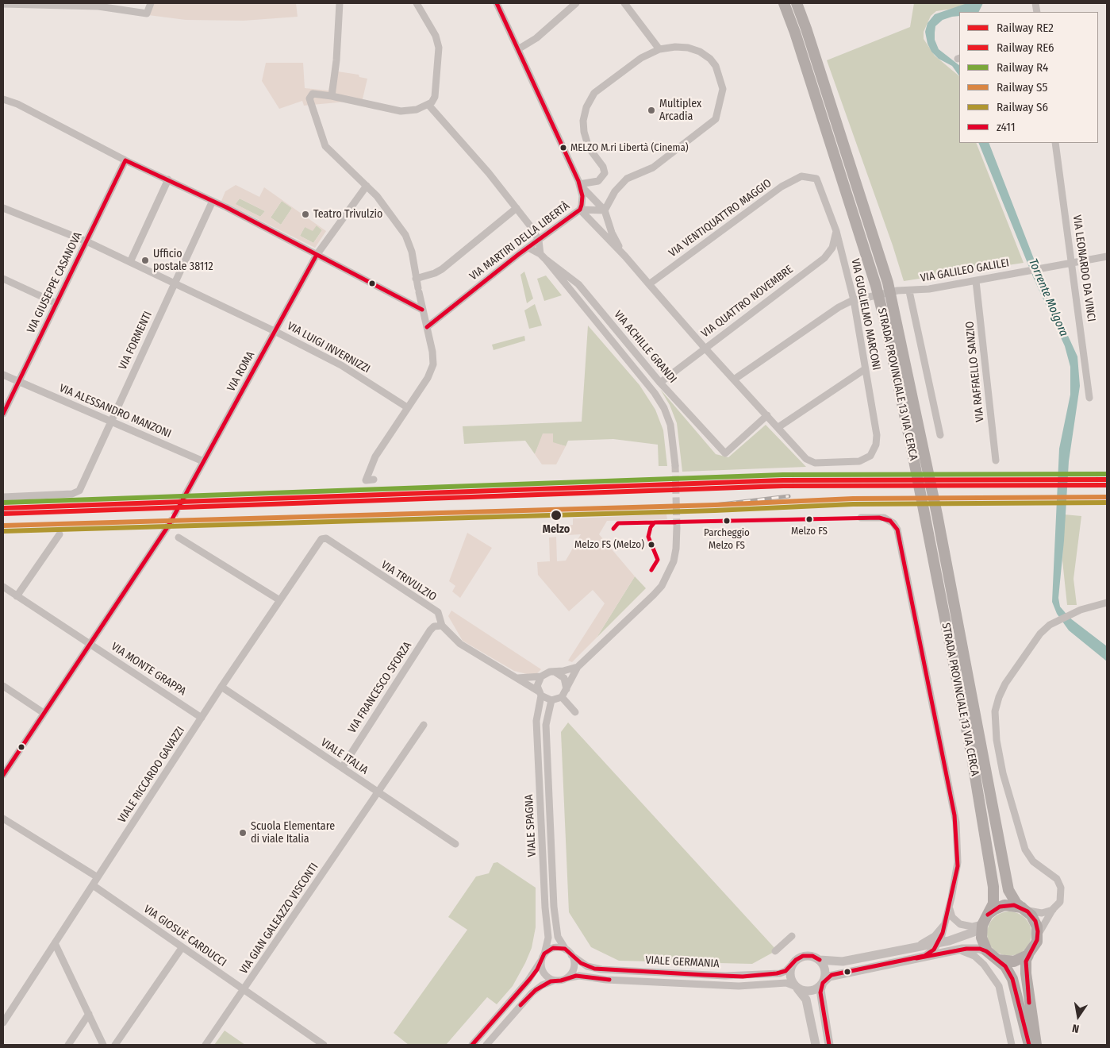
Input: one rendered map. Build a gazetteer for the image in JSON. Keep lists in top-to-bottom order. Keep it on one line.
{"streets":{"main road":["STRADA PROVINCIALE 13 VIA CERCA"],"street":["VIA VENTIQUATTRO MAGGIO","VIA MARTIRI DELLA LIBERTÀ","VIA LEONARDO DA VINCI","VIA GALILEO GALILEI","VIA GIUSEPPE CASANOVA","VIA QUATTRO NOVEMBRE","VIA GUGLIELMO MARCONI","VIA FORMENTI","VIA ACHILLE GRANDI","VIA LUIGI INVERNIZZI","VIA ROMA","VIA RAFFAELLO SANZIO","VIA ALESSANDRO MANZONI","VIA TRIVULZIO","VIA MONTE GRAPPA","VIA FRANCESCO SFORZA","VIALE ITALIA","VIALE RICCARDO GAVAZZI","VIALE SPAGNA","VIA GIAN GALEAZZO VISCONTI","VIA GIOSUÈ CARDUCCI","VIALE GERMANIA"]},"crossings":[["VIA VENTIQUATTRO MAGGIO","VIA GUGLIELMO MARCONI"],["VIA LEONARDO DA VINCI","VIA GALILEO GALILEI"],["VIA GALILEO GALILEI","VIA GUGLIELMO MARCONI"],["VIA GALILEO GALILEI","VIA RAFFAELLO SANZIO"],["VIA GIUSEPPE CASANOVA","VIA LUIGI INVERNIZZI"],["VIA GIUSEPPE CASANOVA","VIA ALESSANDRO MANZONI"],["VIA QUATTRO NOVEMBRE","VIA GUGLIELMO MARCONI"],["VIA QUATTRO NOVEMBRE","VIA ACHILLE GRANDI"],["VIA FORMENTI","VIA LUIGI INVERNIZZI"],["VIA FORMENTI","VIA ALESSANDRO MANZONI"],["VIA LUIGI INVERNIZZI","VIA ROMA"],["VIA ROMA","VIA ALESSANDRO MANZONI"],["VIA TRIVULZIO","VIA FRANCESCO SFORZA"],["VIA TRIVULZIO","VIALE RICCARDO GAVAZZI"],["VIA TRIVULZIO","VIALE SPAGNA"],["VIA MONTE GRAPPA","VIALE RICCARDO GAVAZZI"],["VIA FRANCESCO SFORZA","VIALE ITALIA"],["VIALE ITALIA","VIALE RICCARDO GAVAZZI"],["VIALE ITALIA","VIA GIAN GALEAZZO VISCONTI"],["VIALE RICCARDO GAVAZZI","VIA GIOSUÈ CARDUCCI"],["VIALE SPAGNA","VIALE GERMANIA"],["VIA GIAN GALEAZZO VISCONTI","VIA GIOSUÈ CARDUCCI"]],"water":["Torrente Molgora"],"places":["Multiplex Arcadia","MELZO M.ri Libertà (Cinema)","Teatro Trivulzio","Ufficio postale 38112","Melzo","Melzo FS","Parcheggio Melzo FS","Melzo FS (Melzo)","Scuola Elementare di viale Italia"],"lines":["transit line z411","rail line R4","rail line RE2","rail line RE6","rail line S5","rail line S6"],"legend":["Railway RE2","Railway RE6","Railway R4","Railway S5","Railway S6","z411"],"north":"bottom"}
